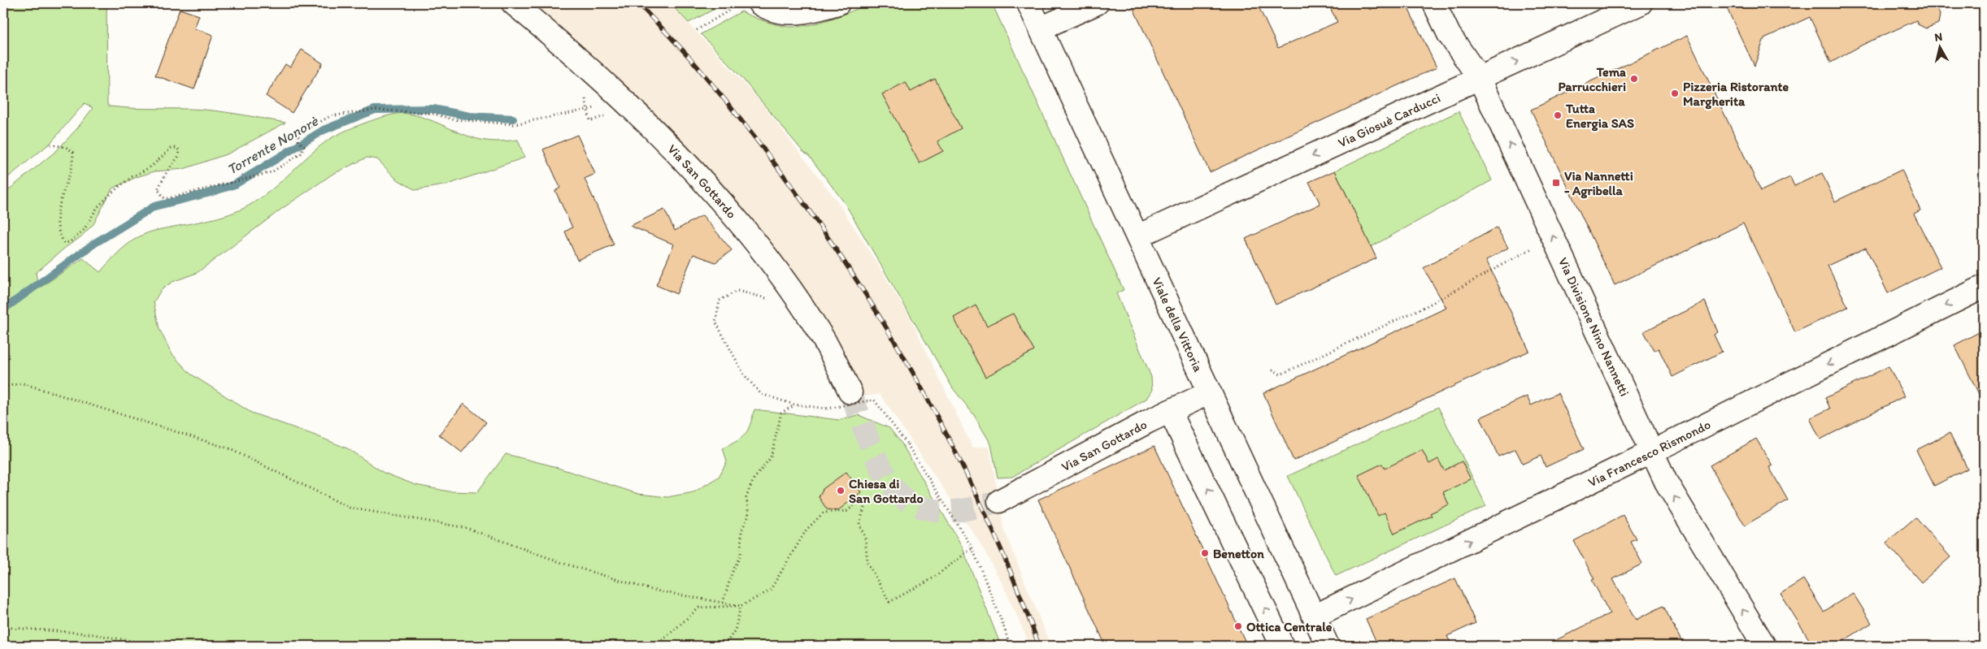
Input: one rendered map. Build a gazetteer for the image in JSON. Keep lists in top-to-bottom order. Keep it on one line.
{"streets":{"street":["Via Giosuè Carducci","Via San Gottardo","Viale della Vittoria","Via Divisione Nino Nannetti","Via Francesco Rismondo"]},"crossings":[["Via Giosuè Carducci","Viale della Vittoria"],["Via Giosuè Carducci","Via Divisione Nino Nannetti"],["Via San Gottardo","Viale della Vittoria"],["Viale della Vittoria","Via Francesco Rismondo"],["Via Divisione Nino Nannetti","Via Francesco Rismondo"]],"one_way":["Via Divisione Nino Nannetti"],"water":["Torrente Nonorè"],"places":{"other":["Tema Parrucchieri","Pizzeria Ristorante Margherita","Tutta Energia SAS","Chiesa di San Gottardo","Benetton","Ottica Centrale"],"transit":["Via Nannetti - Agribella"]},"north":"top"}
